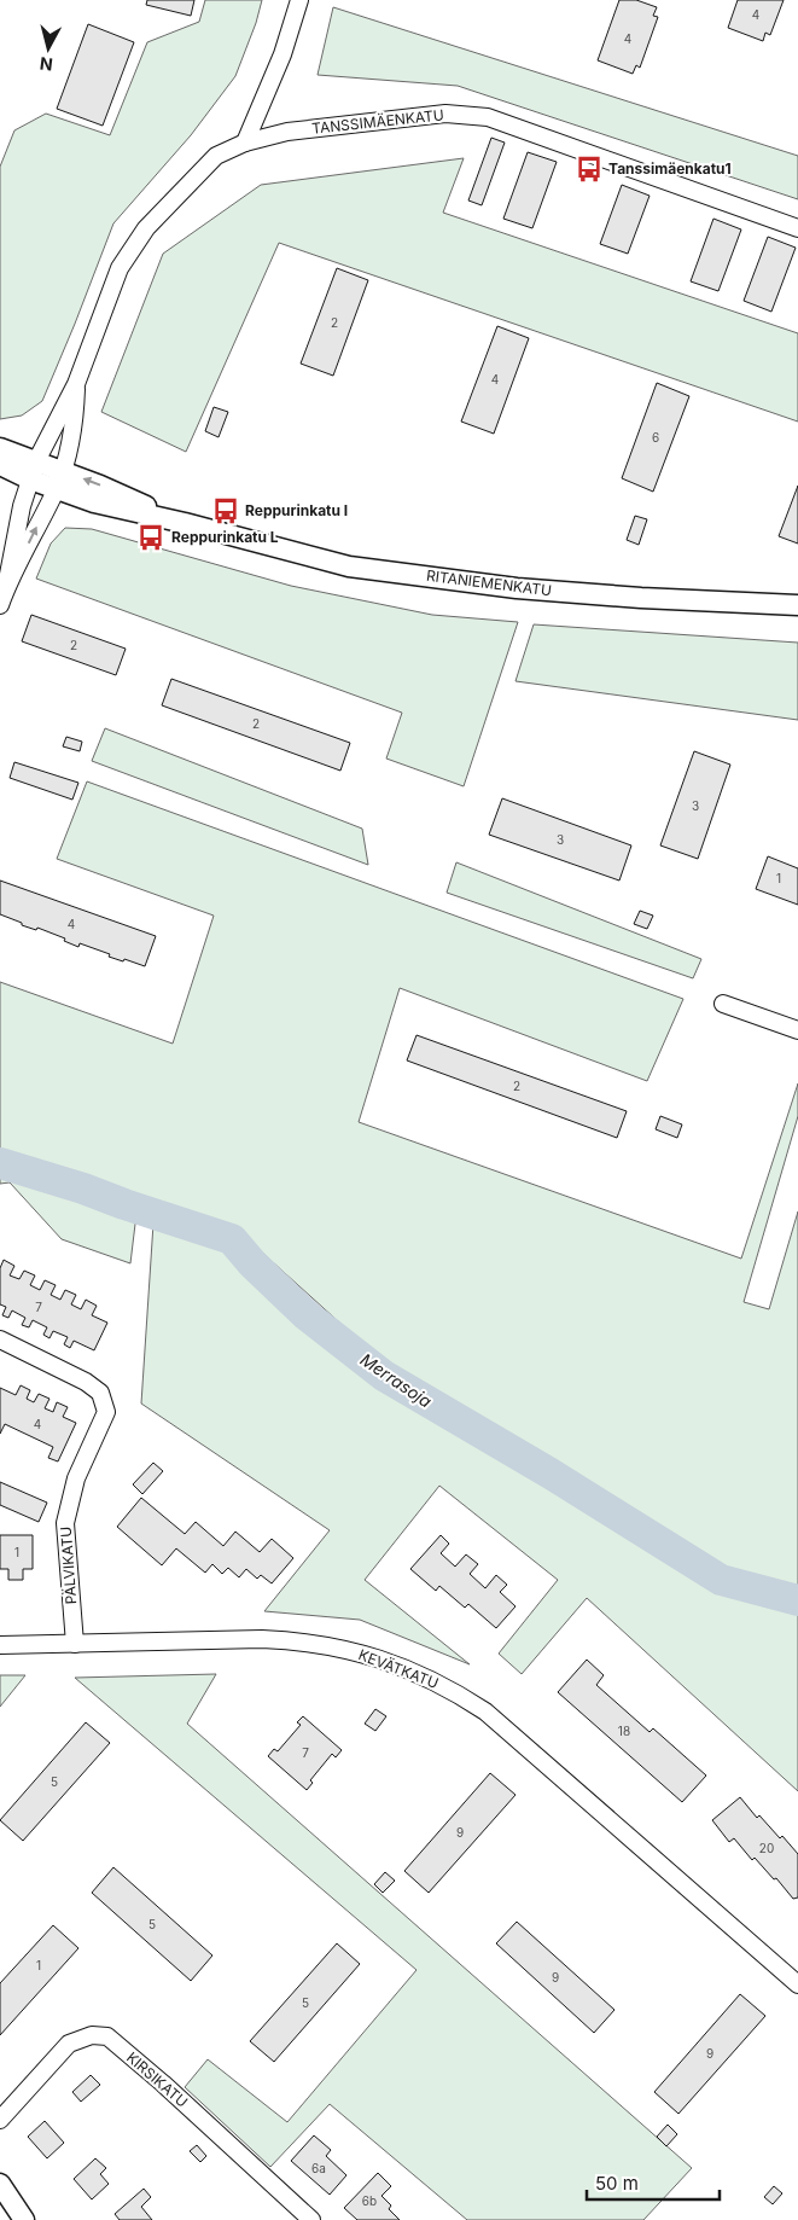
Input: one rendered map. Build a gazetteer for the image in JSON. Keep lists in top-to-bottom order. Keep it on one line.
{"streets":{"street":["TANSSIMÄENKATU","RITANIEMENKATU","PÄLVIKATU","KEVÄTKATU","KIRSIKATU"]},"crossings":[["TANSSIMÄENKATU","RITANIEMENKATU"],["PÄLVIKATU","KEVÄTKATU"]],"water":["Merrasoja"],"places":{"bus stop":["Tanssimäenkatu1","Reppurinkatu I","Reppurinkatu L"]},"house_numbers":["4","4","2","4","6","2","2","3","3","1","4","2","7","4","1","18","7","5","9","20","5","1","9","5","9","6a","6b"],"scale_bar":"50 m","north":"bottom"}
